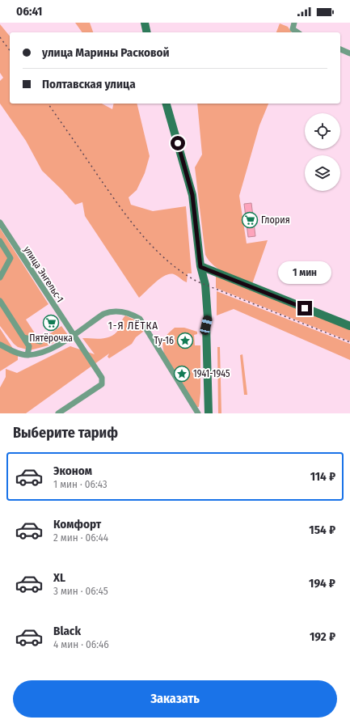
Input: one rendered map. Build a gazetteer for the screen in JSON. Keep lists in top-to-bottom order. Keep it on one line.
{"streets":{"street":["улица Энгельс-1"]},"districts":["1-Я ЛЁТКА"],"places":{"supermarket":["Глория","Пятёрочка"],"place":["Ту-16","1941-1945"]},"page":{"status":"06:41","banner":["улица Марины Расковой","Полтавская улица"],"bubble":"1 мин","heading":"Выберите тариф","list":[{"name":"Эконом","note":"1 мин · 06:43","value":"114 ₽"},{"name":"Комфорт","note":"2 мин · 06:44","value":"154 ₽"},{"name":"XL","note":"3 мин · 06:45","value":"194 ₽"},{"name":"Black","note":"4 мин · 06:46","value":"192 ₽"}],"buttons":"Заказать"}}
